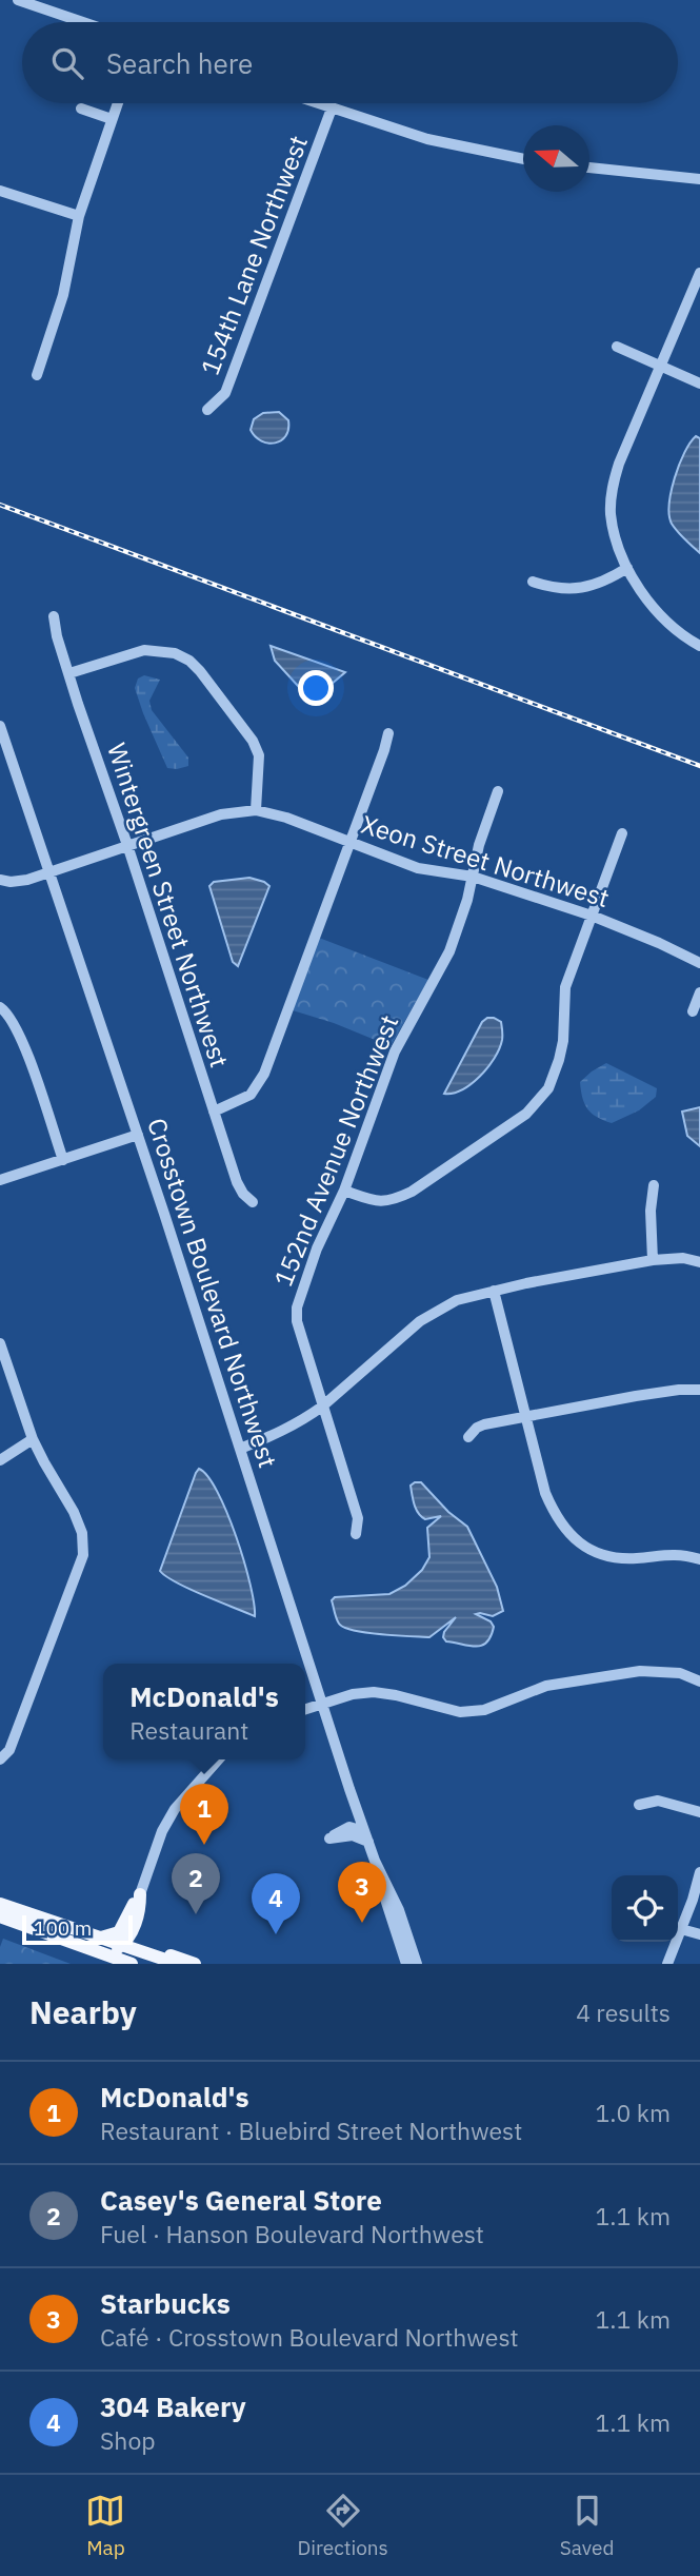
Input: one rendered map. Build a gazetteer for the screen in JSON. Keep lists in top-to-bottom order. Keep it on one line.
{"streets":{"street":["154th Lane Northwest","Xeon Street Northwest","Wintergreen Street Northwest","152nd Avenue Northwest","Crosstown Boulevard Northwest"]},"crossings":[["Xeon Street Northwest","Wintergreen Street Northwest"],["Xeon Street Northwest","152nd Avenue Northwest"],["Xeon Street Northwest","Crosstown Boulevard Northwest"]],"scale_bar":"100 m","north":"left","page":{"search":"Search here","popup":["McDonald's","Restaurant"],"pins":["1","2","3","4"],"scale":"100 m","heading":["Nearby","4 results"],"list":[{"mark":"1","name":"McDonald's","note":"Restaurant · Bluebird Street Northwest","value":"1.0 km"},{"mark":"2","name":"Casey's General Store","note":"Fuel · Hanson Boulevard Northwest","value":"1.1 km"},{"mark":"3","name":"Starbucks","note":"Café · Crosstown Boulevard Northwest","value":"1.1 km"},{"mark":"4","name":"304 Bakery","note":"Shop","value":"1.1 km"}],"nav":["Map","Directions","Saved"]}}
